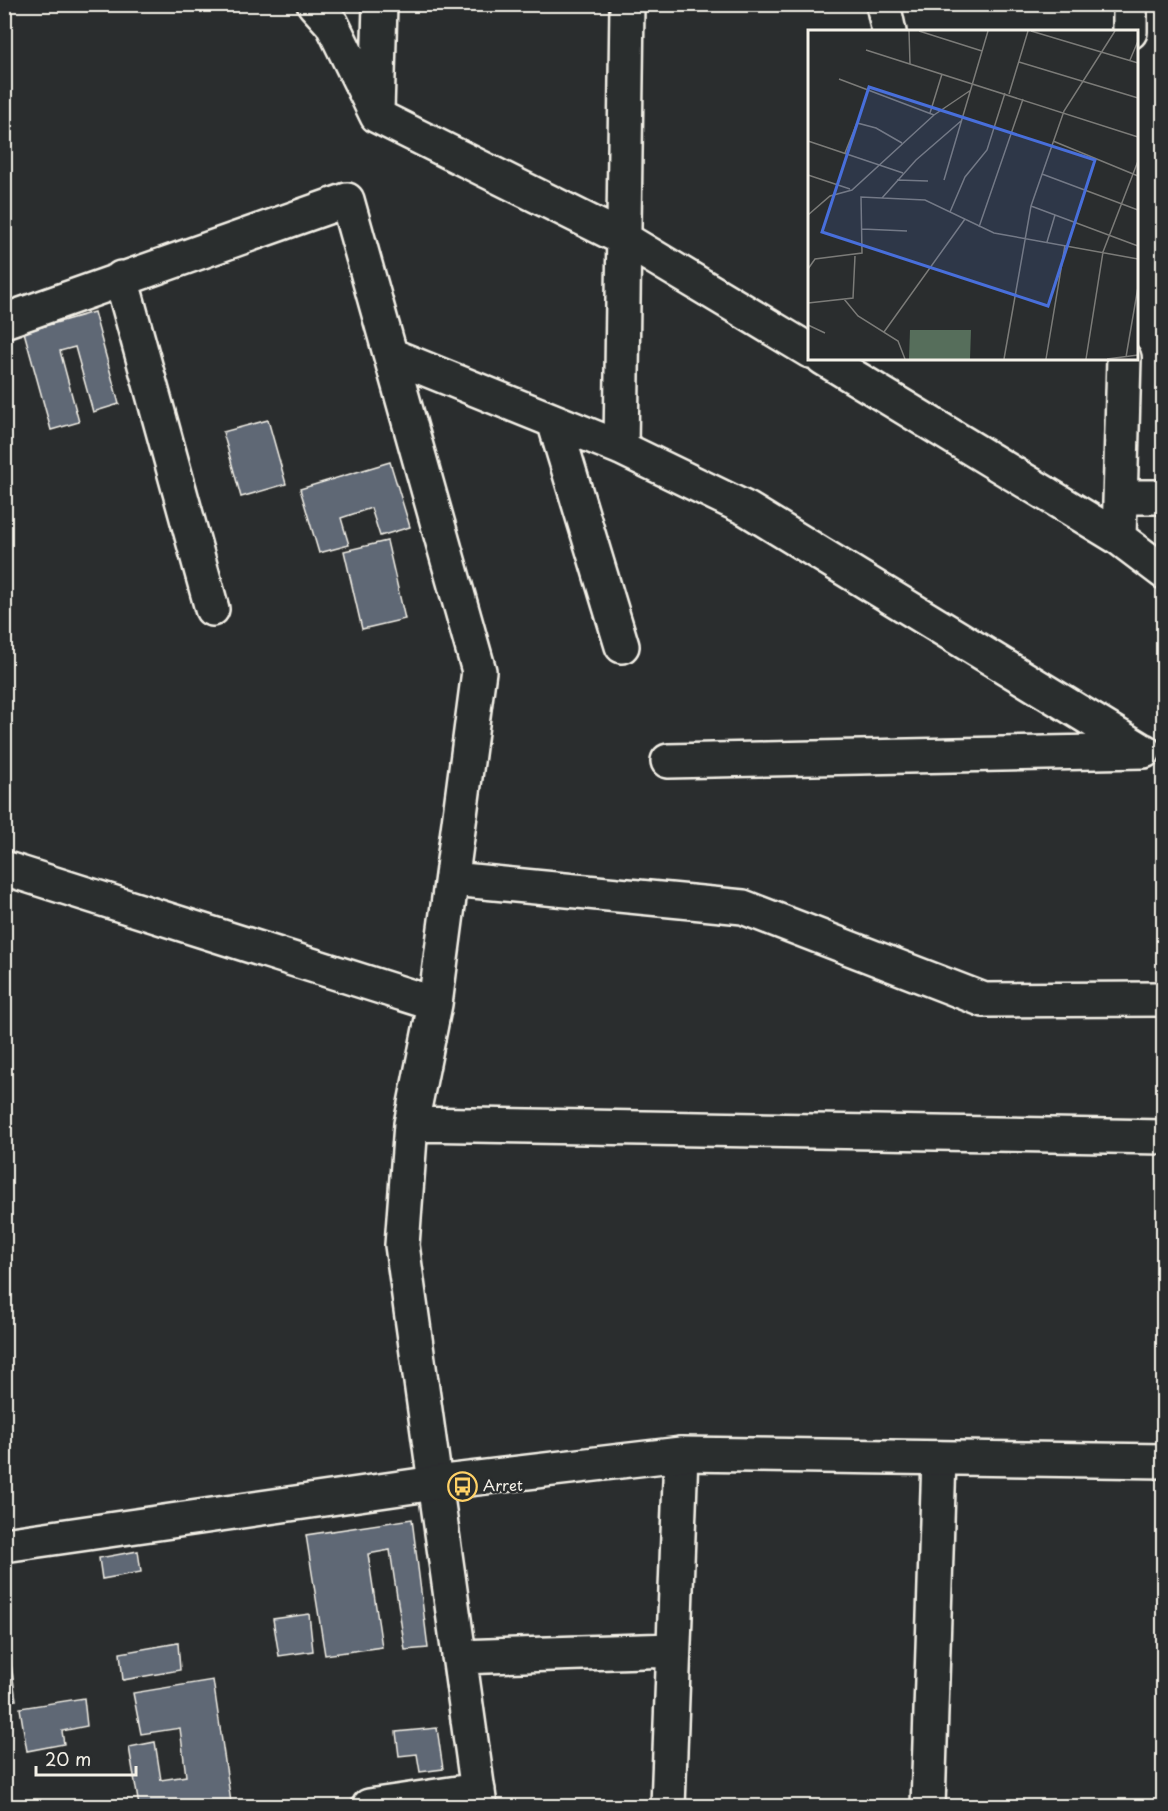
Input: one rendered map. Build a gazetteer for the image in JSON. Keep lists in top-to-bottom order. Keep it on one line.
{"places":{"bus stop":["Arret"]},"scale_bar":"20 m"}
